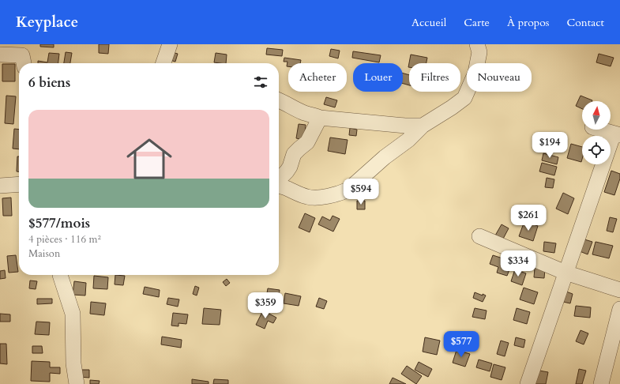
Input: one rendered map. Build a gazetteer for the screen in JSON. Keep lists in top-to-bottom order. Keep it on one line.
{"north":"top","page":{"header":"Keyplace","nav":["Accueil","Carte","À propos","Contact"],"chip":["Acheter","Louer","Filtres","Nouveau"],"heading":"6 biens","list":[{"name":"$577/mois","note":"4 pièces · 116 m² · Maison"}],"price":["$194","$594","$261","$334","$359","$577"]}}
